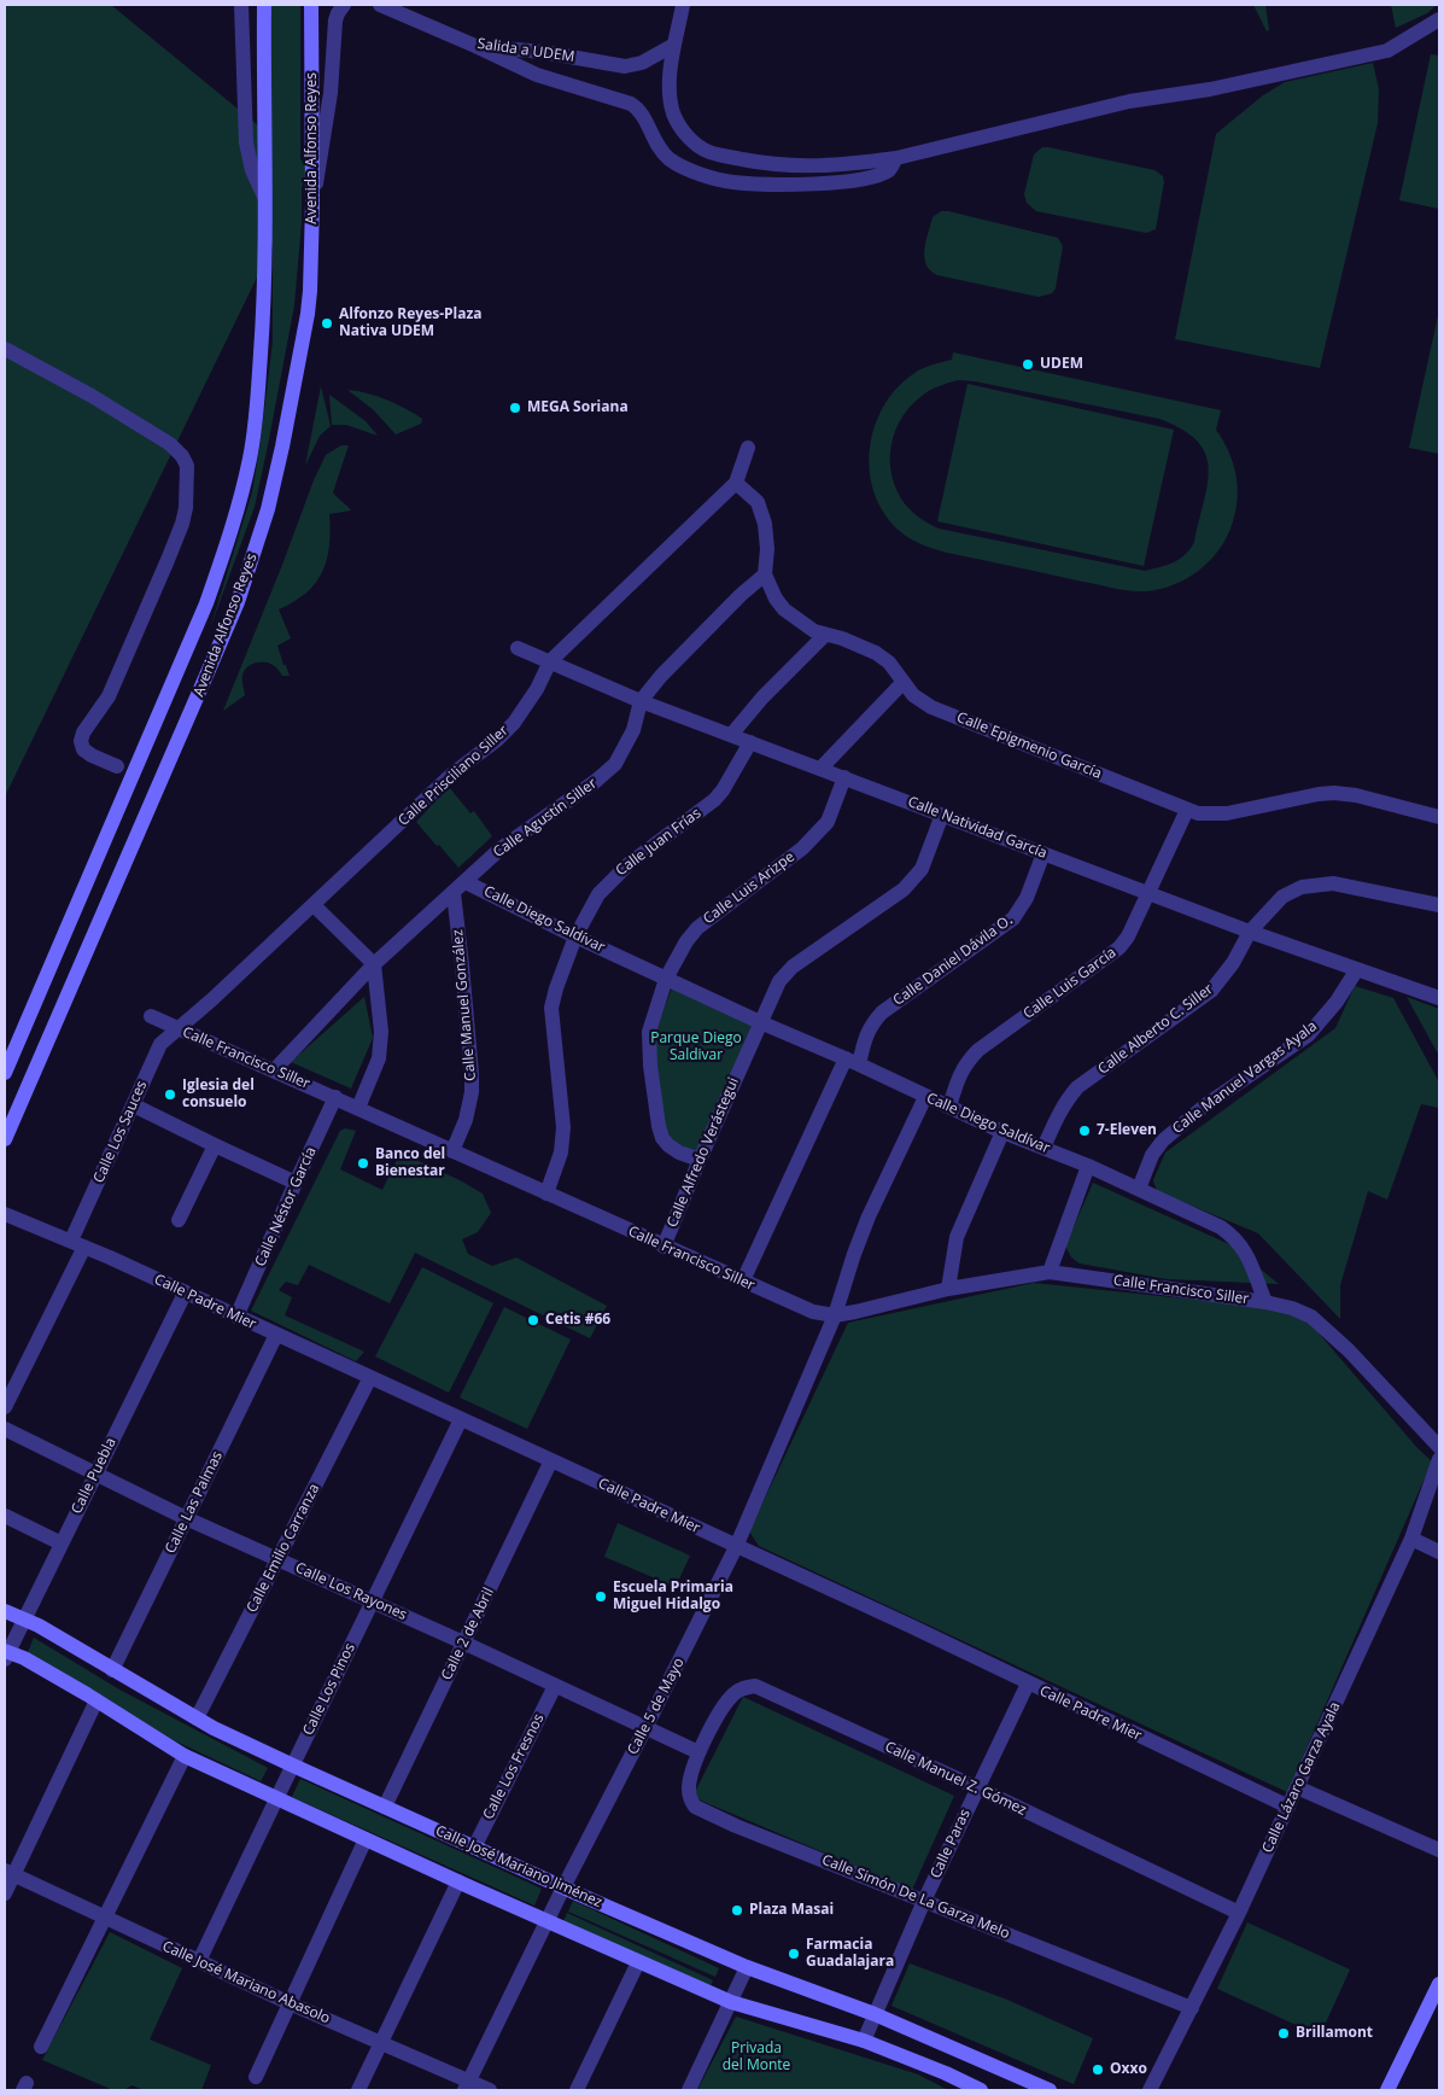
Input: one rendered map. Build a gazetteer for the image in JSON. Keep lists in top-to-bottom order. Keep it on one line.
{"streets":{"main road":["Avenida Alfonso Reyes","Calle José Mariano Jiménez"],"street":["Salida a UDEM","Calle Epigmenio García","Calle Prisciliano Siller","Calle Agustín Siller","Calle Natividad García","Calle Juan Frías","Calle Luis Arizpe","Calle Diego Saldívar","Calle Daniel Dávila O.","Calle Luis García","Calle Manuel González","Calle Alberto C. Siller","Calle Francisco Siller","Calle Manuel Vargas Ayala","Calle Los Sauces","Calle Alfredo Verástegui","Calle Néstor García","Calle Padre Mier","Calle Puebla","Calle Las Palmas","Calle Emilio Carranza","Calle Los Rayones","Calle 2 de Abril","Calle Los Pinos","Calle 5 de Mayo","Calle Los Fresnos","Calle Lázaro Garza Ayala","Calle Manuel Z. Gómez","Calle Paras","Calle Simón De La Garza Melo","Calle José Mariano Abasolo"]},"crossings":[["Calle Epigmenio García","Calle Prisciliano Siller"],["Calle Epigmenio García","Calle Agustín Siller"],["Calle Epigmenio García","Calle Luis García"],["Calle Prisciliano Siller","Calle Natividad García"],["Calle Prisciliano Siller","Calle Francisco Siller"],["Calle Prisciliano Siller","Calle Los Sauces"],["Calle Agustín Siller","Calle Natividad García"],["Calle Agustín Siller","Calle Diego Saldívar"],["Calle Agustín Siller","Calle Manuel González"],["Calle Agustín Siller","Calle Francisco Siller"],["Calle Natividad García","Calle Juan Frías"],["Calle Natividad García","Calle Luis Arizpe"],["Calle Natividad García","Calle Daniel Dávila O."],["Calle Natividad García","Calle Luis García"],["Calle Natividad García","Calle Alberto C. Siller"],["Calle Natividad García","Calle Manuel Vargas Ayala"],["Calle Natividad García","Calle Alfredo Verástegui"],["Calle Juan Frías","Calle Diego Saldívar"],["Calle Juan Frías","Calle Francisco Siller"],["Calle Luis Arizpe","Calle Diego Saldívar"],["Calle Luis Arizpe","Calle Alfredo Verástegui"],["Calle Diego Saldívar","Calle Daniel Dávila O."],["Calle Diego Saldívar","Calle Luis García"],["Calle Diego Saldívar","Calle Alberto C. Siller"],["Calle Diego Saldívar","Calle Francisco Siller"],["Calle Diego Saldívar","Calle Manuel Vargas Ayala"],["Calle Diego Saldívar","Calle Alfredo Verástegui"],["Calle Daniel Dávila O.","Calle Francisco Siller"],["Calle Manuel González","Calle Francisco Siller"],["Calle Francisco Siller","Calle Los Sauces"],["Calle Francisco Siller","Calle Alfredo Verástegui"],["Calle Francisco Siller","Calle Néstor García"],["Calle Francisco Siller","Calle 5 de Mayo"],["Calle Los Sauces","Calle Padre Mier"],["Calle Néstor García","Calle Padre Mier"],["Calle Padre Mier","Calle Puebla"],["Calle Padre Mier","Calle Las Palmas"],["Calle Padre Mier","Calle Emilio Carranza"],["Calle Padre Mier","Calle 2 de Abril"],["Calle Padre Mier","Calle Los Pinos"],["Calle Padre Mier","Calle 5 de Mayo"],["Calle Padre Mier","Calle Lázaro Garza Ayala"],["Calle Padre Mier","Calle Paras"],["Calle Puebla","Calle Los Rayones"],["Calle Puebla","Calle José Mariano Jiménez"],["Calle Las Palmas","Calle Los Rayones"],["Calle Las Palmas","Calle José Mariano Jiménez"],["Calle Emilio Carranza","Calle Los Rayones"],["Calle Emilio Carranza","Calle José Mariano Jiménez"],["Calle Los Rayones","Calle 2 de Abril"],["Calle Los Rayones","Calle Los Pinos"],["Calle Los Rayones","Calle 5 de Mayo"],["Calle Los Rayones","Calle Los Fresnos"],["Calle Los Rayones","Calle Manuel Z. Gómez"],["Calle Los Rayones","Calle Simón De La Garza Melo"],["Calle 2 de Abril","Calle José Mariano Jiménez"],["Calle Los Pinos","Calle José Mariano Jiménez"],["Calle Los Pinos","Calle José Mariano Abasolo"],["Calle 5 de Mayo","Calle José Mariano Jiménez"],["Calle 5 de Mayo","Calle José Mariano Abasolo"],["Calle Los Fresnos","Calle José Mariano Jiménez"],["Calle Lázaro Garza Ayala","Calle Manuel Z. Gómez"],["Calle Lázaro Garza Ayala","Calle Simón De La Garza Melo"],["Calle Manuel Z. Gómez","Calle Paras"],["Calle Manuel Z. Gómez","Calle Simón De La Garza Melo"],["Calle Paras","Calle José Mariano Jiménez"],["Calle Paras","Calle Simón De La Garza Melo"]],"parks":["Parque Diego Saldivar","Privada del Monte"],"places":["Alfonzo Reyes-Plaza Nativa UDEM","UDEM","MEGA Soriana","Iglesia del consuelo","7-Eleven","Banco del Bienestar","Cetis #66","Escuela Primaria Miguel Hidalgo","Plaza Masai","Farmacia Guadalajara","Brillamont","Oxxo"]}
